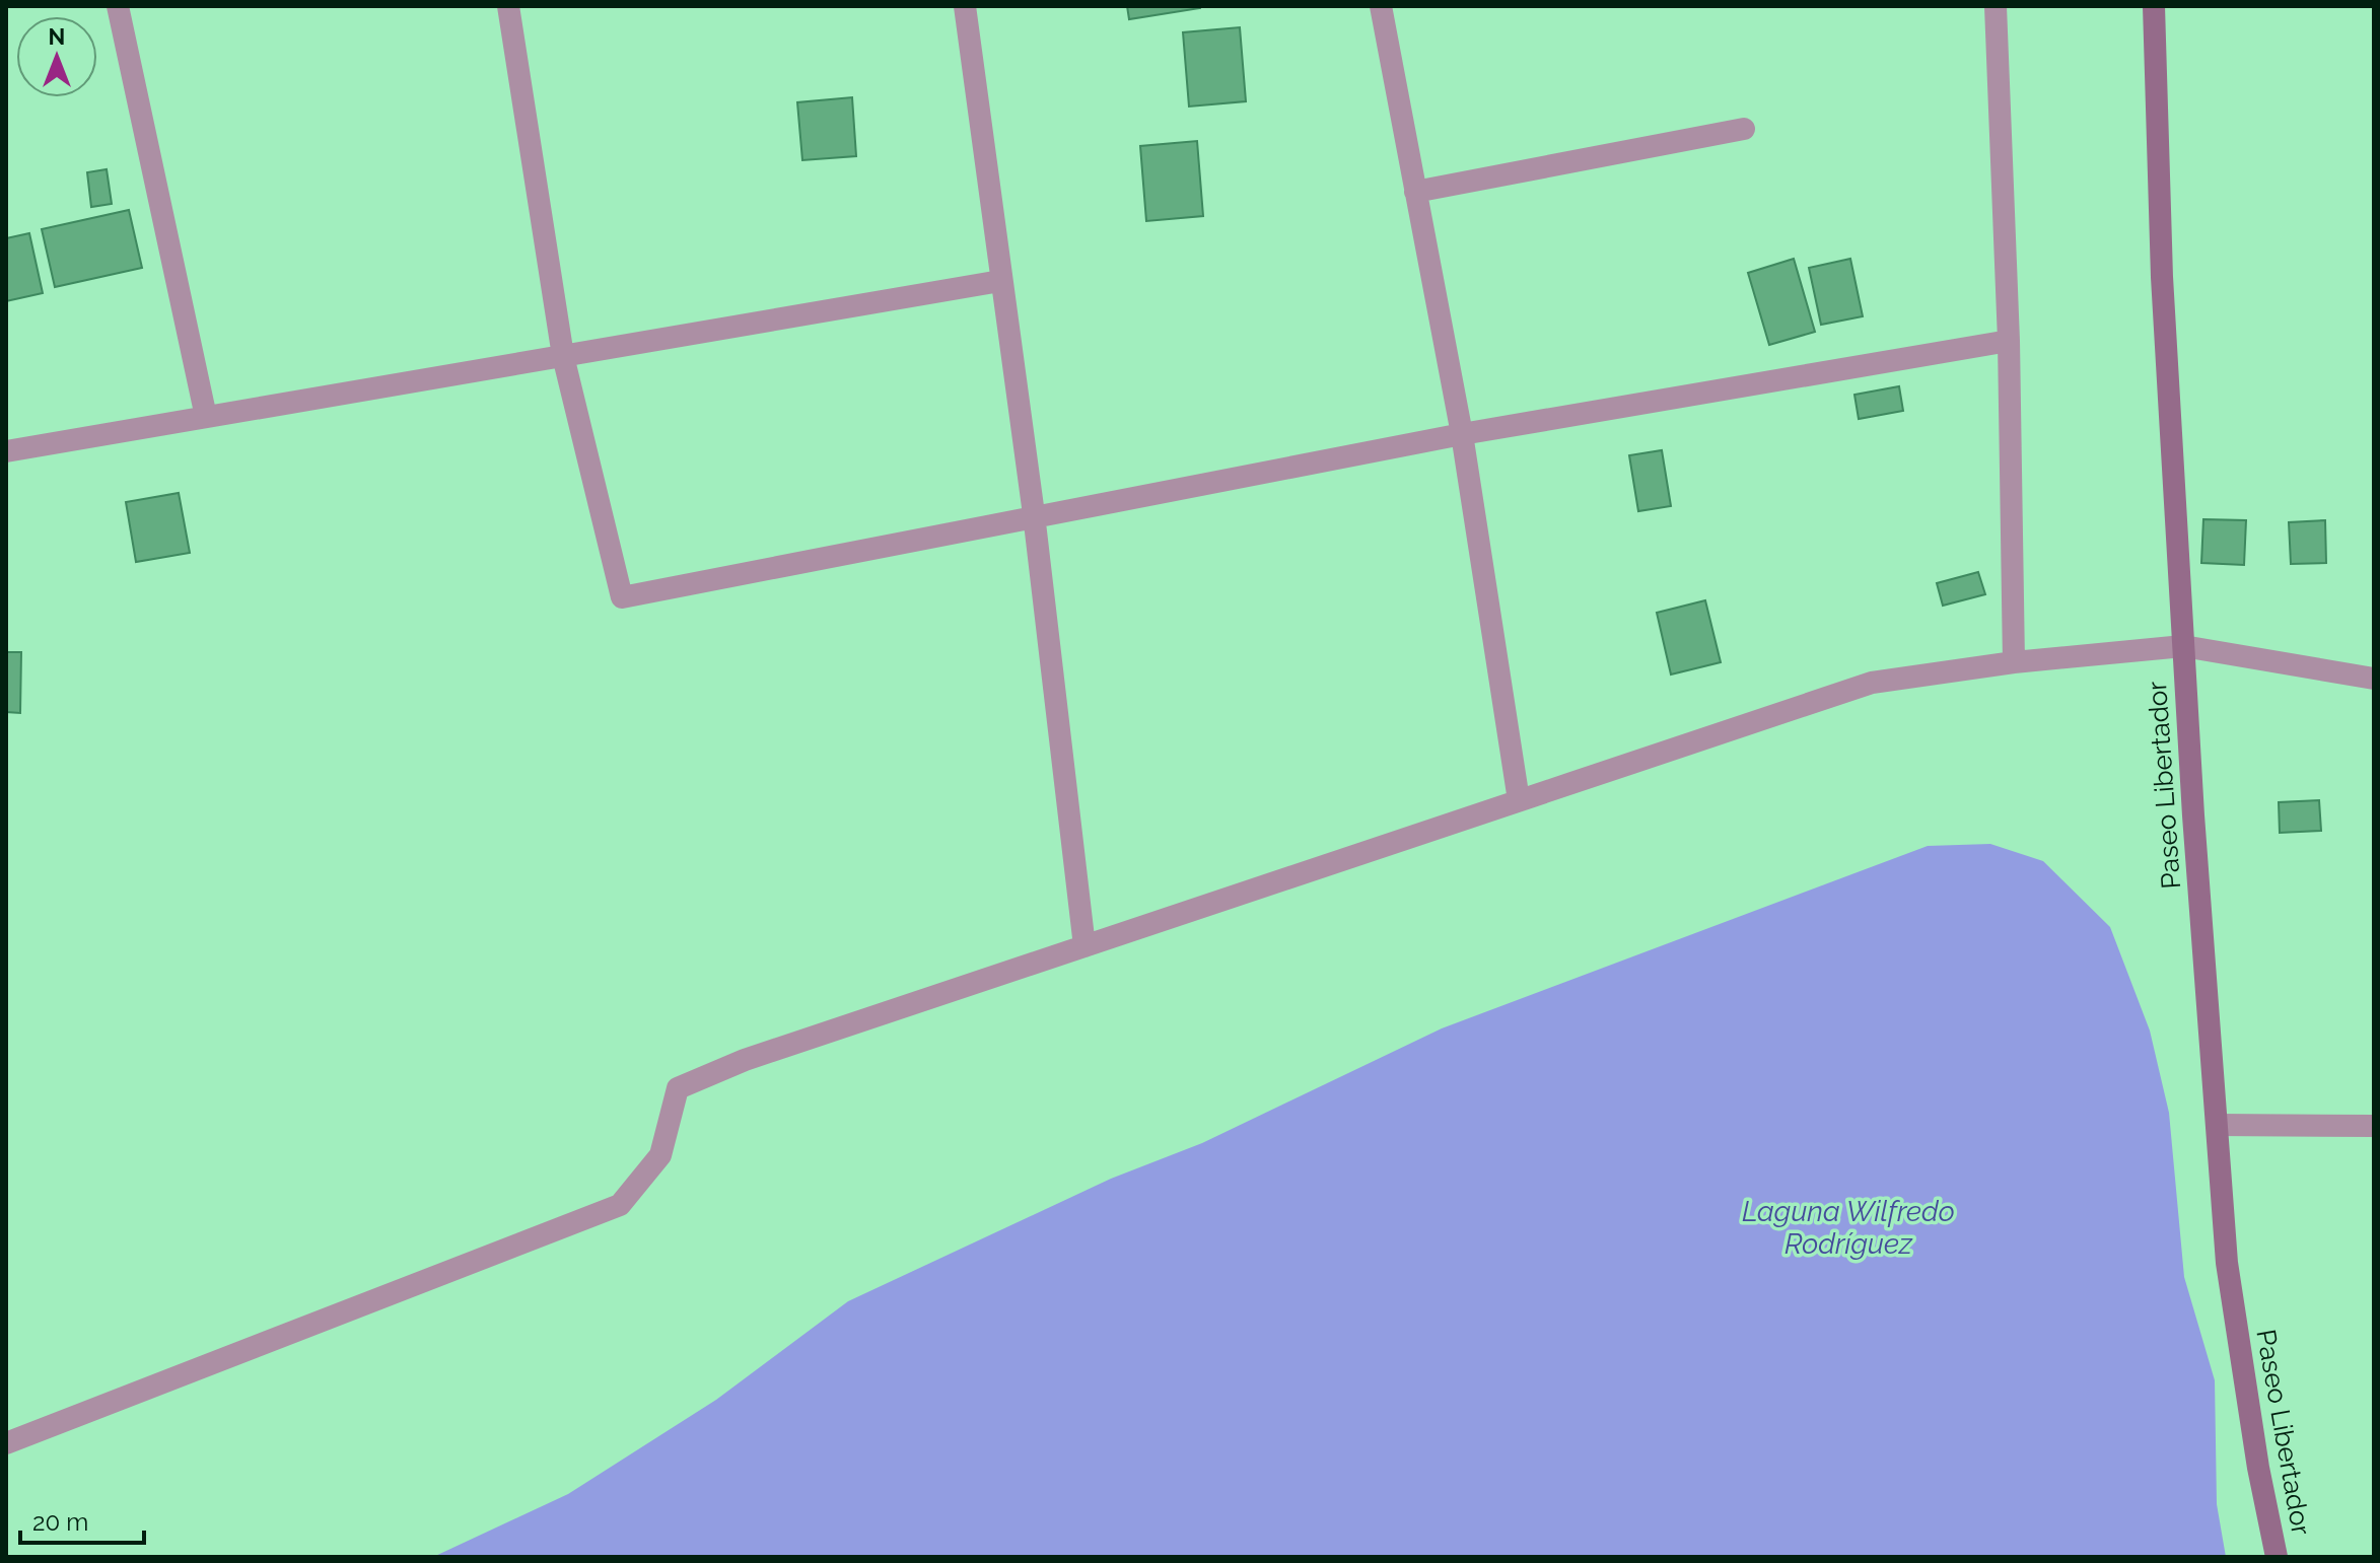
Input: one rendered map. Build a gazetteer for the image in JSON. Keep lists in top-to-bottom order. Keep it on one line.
{"streets":{"main road":["Paseo Libertador"]},"water":["Laguna Wilfredo Rodríguez"],"scale_bar":"20 m","north":"top"}
